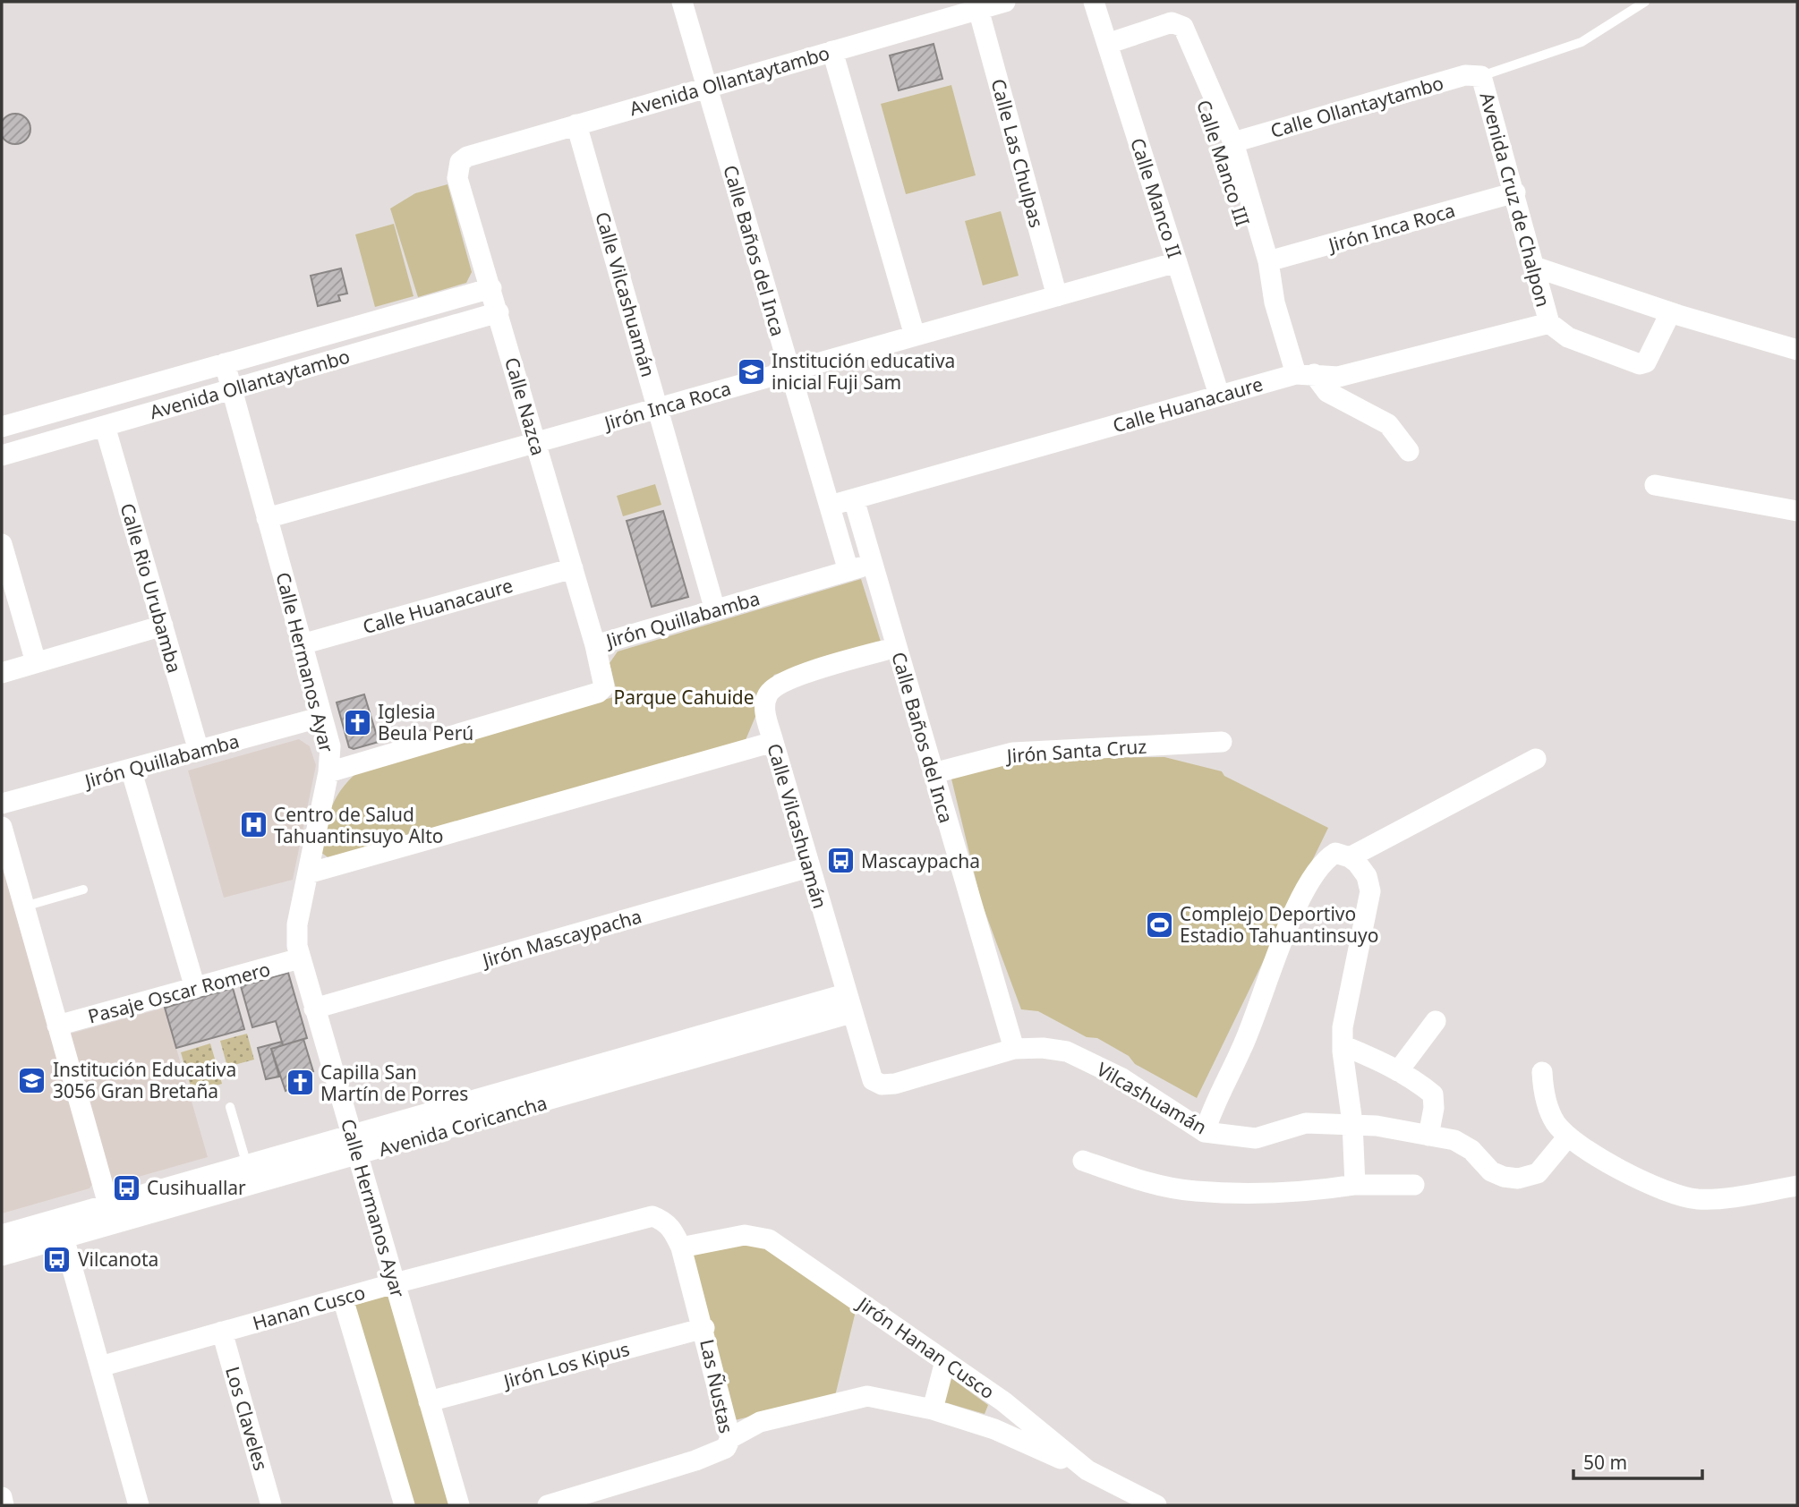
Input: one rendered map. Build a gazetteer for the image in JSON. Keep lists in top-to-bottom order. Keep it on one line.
{"streets":{"street":["Avenida Ollantaytambo","Calle Ollantaytambo","Calle Las Chulpas","Calle Manco III","Calle Manco II","Avenida Cruz de Chalpon","Jirón Inca Roca","Calle Baños del Inca","Calle Vilcashuamán","Calle Huanacaure","Calle Nazca","Calle Rio Urubamba","Jirón Quillabamba","Calle Hermanos Ayar","Jirón Santa Cruz","Jirón Mascaypacha","Pasaje Oscar Romero","Vilcashuamán","Avenida Coricancha","Hanan Cusco","Jirón Hanan Cusco","Jirón Los Kipus","Las Ñustas","Los Claveles"]},"crossings":[["Avenida Ollantaytambo","Calle Las Chulpas"],["Avenida Ollantaytambo","Calle Baños del Inca"],["Avenida Ollantaytambo","Calle Vilcashuamán"],["Avenida Ollantaytambo","Calle Nazca"],["Avenida Ollantaytambo","Calle Rio Urubamba"],["Avenida Ollantaytambo","Calle Hermanos Ayar"],["Calle Ollantaytambo","Calle Manco III"],["Calle Ollantaytambo","Avenida Cruz de Chalpon"],["Calle Las Chulpas","Jirón Inca Roca"],["Calle Manco III","Jirón Inca Roca"],["Calle Manco III","Calle Huanacaure"],["Calle Manco II","Jirón Inca Roca"],["Calle Manco II","Calle Huanacaure"],["Avenida Cruz de Chalpon","Jirón Inca Roca"],["Avenida Cruz de Chalpon","Calle Huanacaure"],["Jirón Inca Roca","Calle Baños del Inca"],["Jirón Inca Roca","Calle Vilcashuamán"],["Jirón Inca Roca","Calle Nazca"],["Jirón Inca Roca","Calle Hermanos Ayar"],["Calle Baños del Inca","Calle Vilcashuamán"],["Calle Baños del Inca","Calle Huanacaure"],["Calle Baños del Inca","Jirón Quillabamba"],["Calle Baños del Inca","Jirón Santa Cruz"],["Calle Baños del Inca","Vilcashuamán"],["Calle Vilcashuamán","Jirón Quillabamba"],["Calle Vilcashuamán","Jirón Mascaypacha"],["Calle Vilcashuamán","Vilcashuamán"],["Calle Vilcashuamán","Avenida Coricancha"],["Calle Huanacaure","Calle Nazca"],["Calle Huanacaure","Calle Hermanos Ayar"],["Calle Nazca","Jirón Quillabamba"],["Calle Rio Urubamba","Jirón Quillabamba"],["Jirón Quillabamba","Calle Hermanos Ayar"],["Calle Hermanos Ayar","Jirón Mascaypacha"],["Calle Hermanos Ayar","Pasaje Oscar Romero"],["Calle Hermanos Ayar","Avenida Coricancha"],["Calle Hermanos Ayar","Hanan Cusco"],["Calle Hermanos Ayar","Jirón Los Kipus"],["Hanan Cusco","Las Ñustas"],["Hanan Cusco","Los Claveles"],["Jirón Hanan Cusco","Las Ñustas"],["Jirón Los Kipus","Las Ñustas"]],"parks":["Parque Cahuide"],"places":{"school or university":["Institución educativa inicial Fuji Sam","Institución Educativa 3056 Gran Bretaña"],"church":["Iglesia Beula Perú","Capilla San Martín de Porres"],"hospital":["Centro de Salud Tahuantinsuyo Alto"],"bus stop":["Mascaypacha","Cusihuallar","Vilcanota"],"sports":["Complejo Deportivo Estadio Tahuantinsuyo"]},"scale_bar":"50 m"}
